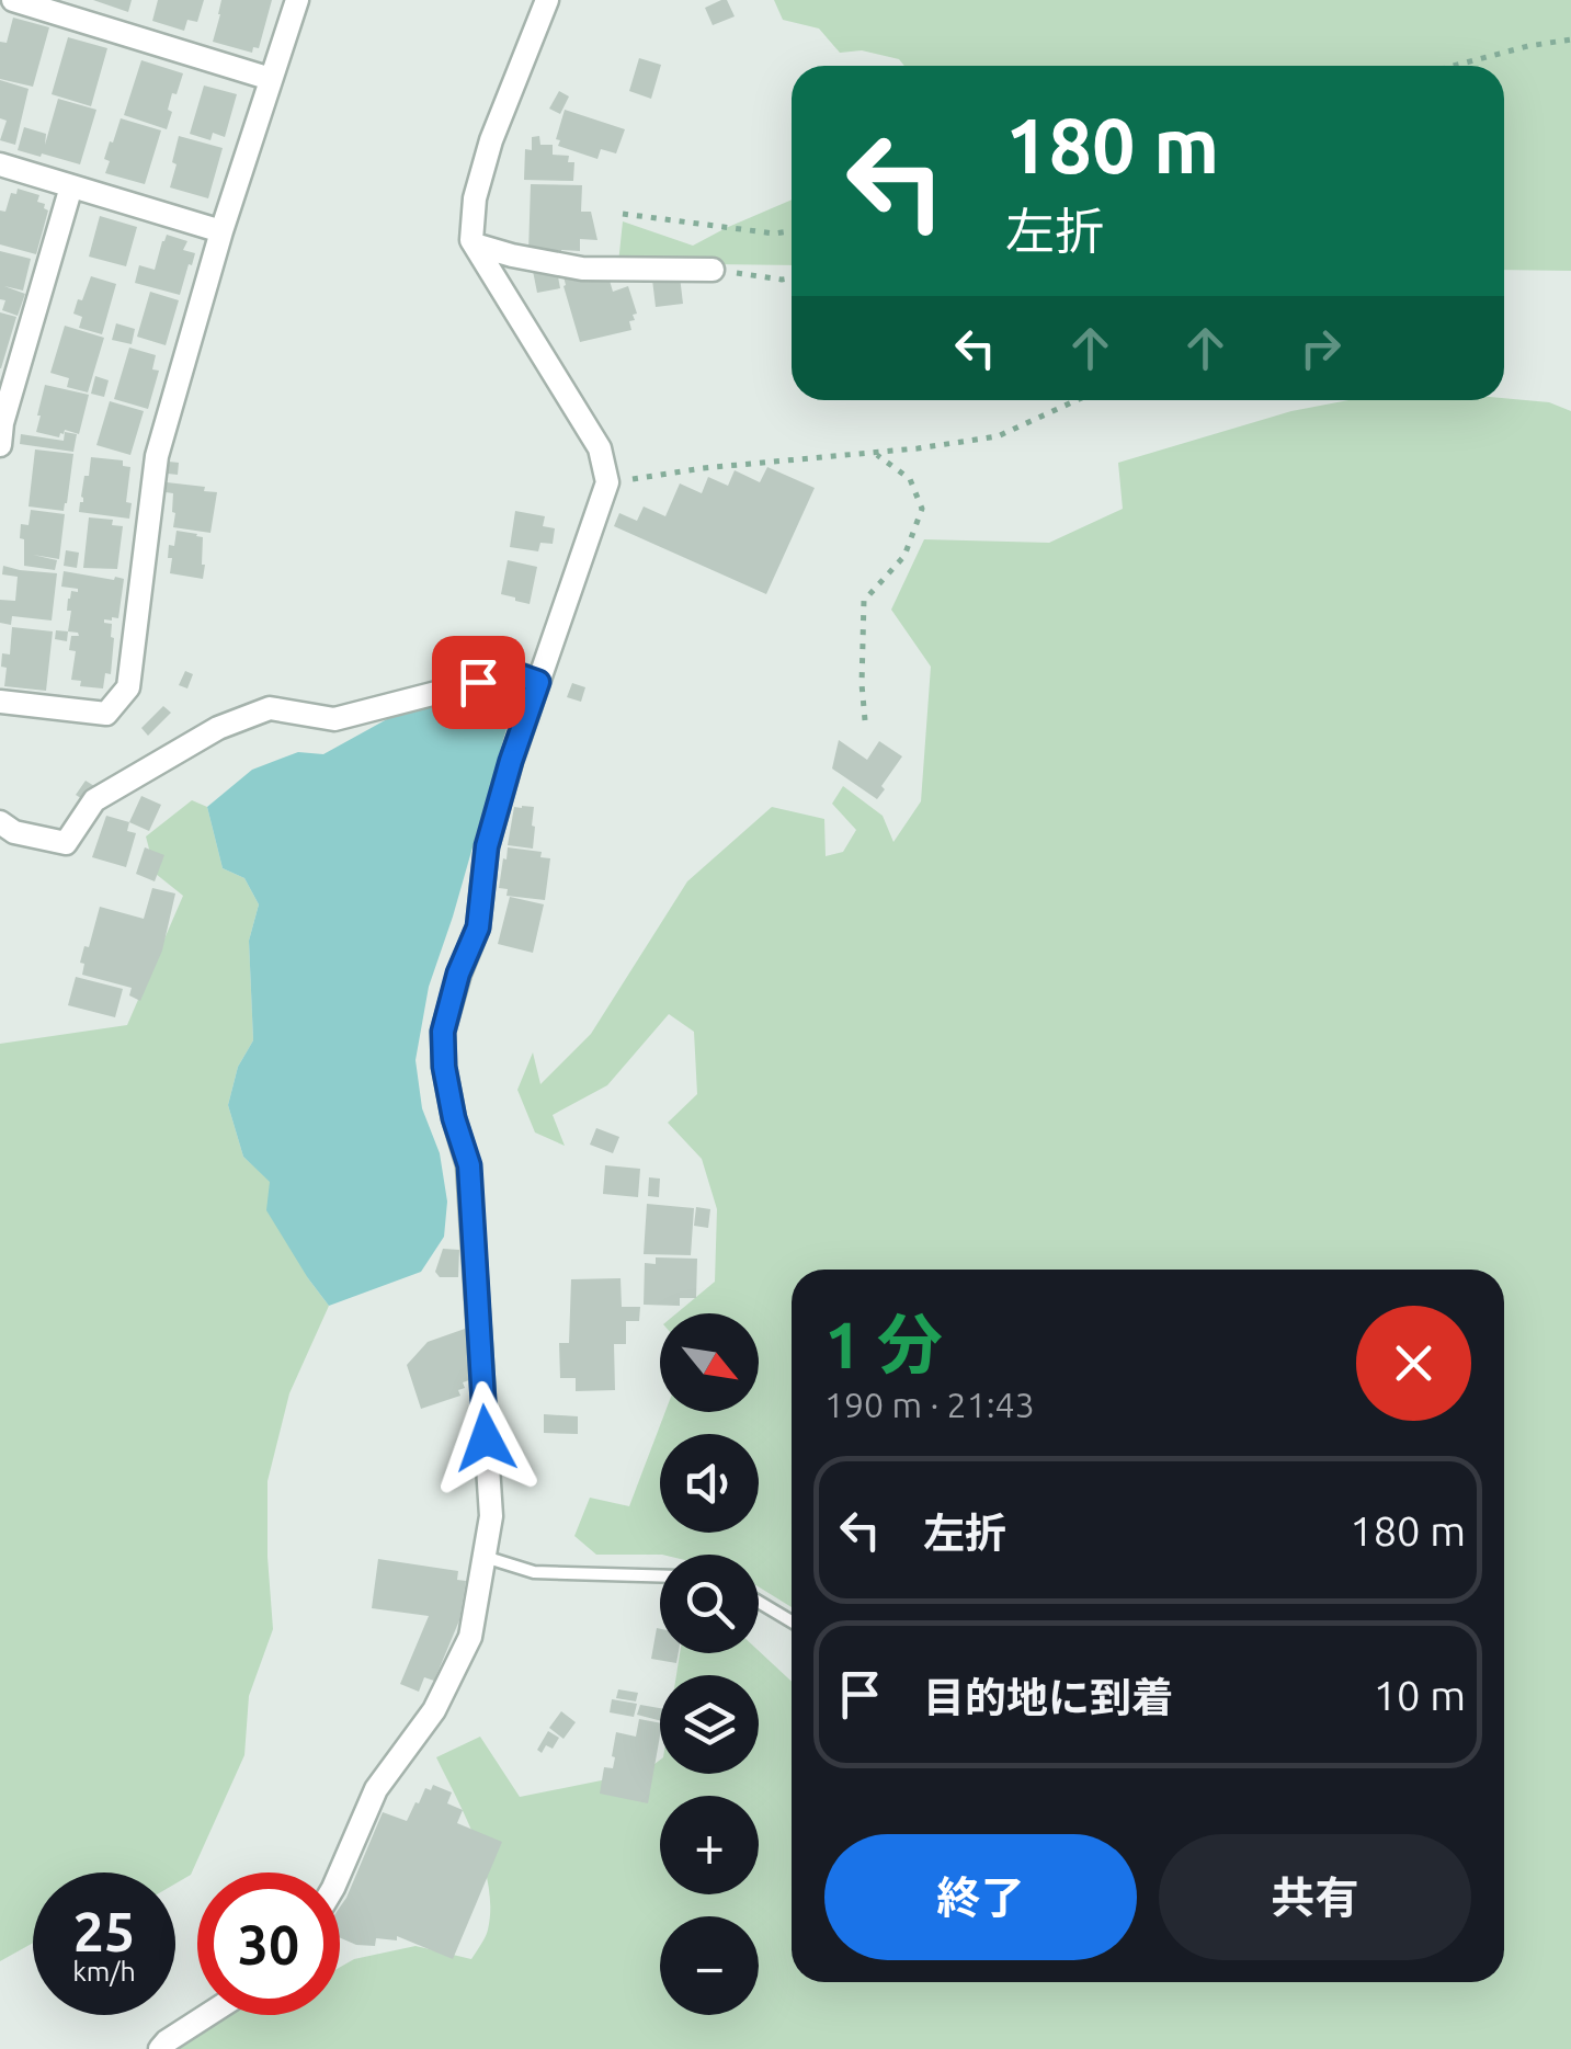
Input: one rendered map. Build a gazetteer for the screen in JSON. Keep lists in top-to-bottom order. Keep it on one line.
{"north":"bottom right","page":{"turn":["180 m","左折"],"heading":["1 分","190 m · 21:43"],"map_buttons":["+","−"],"list":[{"name":"左折","value":"180 m"},{"name":"目的地に到着","value":"10 m"}],"buttons":["終了","共有"],"speed":"25 km/h","limit":"30"}}
